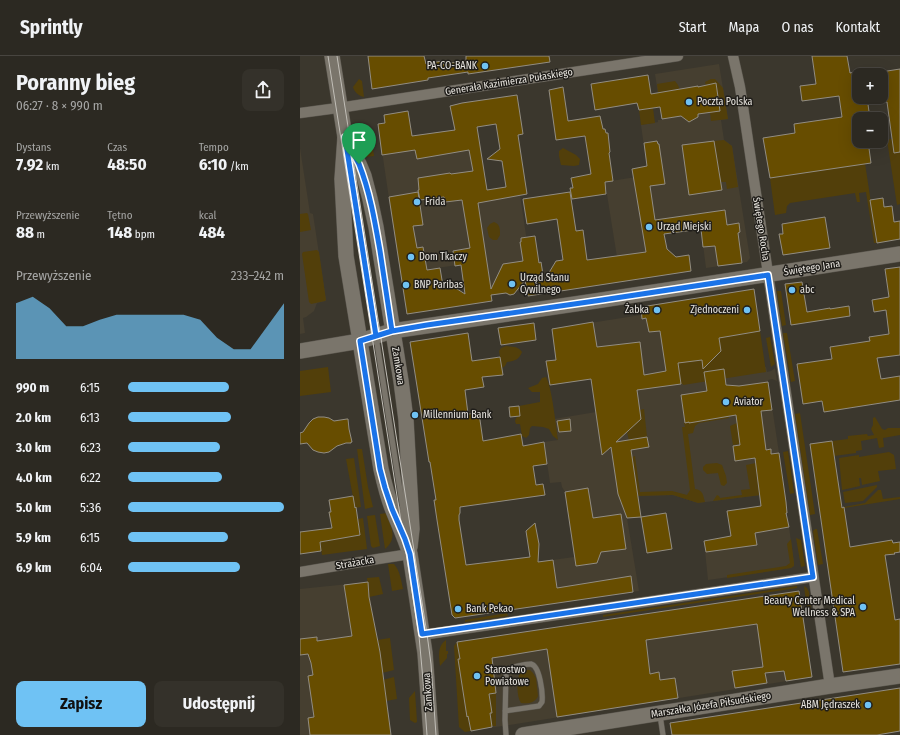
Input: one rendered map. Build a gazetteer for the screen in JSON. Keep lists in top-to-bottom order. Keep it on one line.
{"streets":{"street":["Generała Kazimierza Pułaskiego","Świętego Rocha","Świętego Jana","Zamkowa","Strażacka","Marszałka Józefa Piłsudskiego"]},"crossings":[["Generała Kazimierza Pułaskiego","Zamkowa"],["Świętego Rocha","Świętego Jana"],["Świętego Rocha","Marszałka Józefa Piłsudskiego"],["Świętego Jana","Zamkowa"],["Zamkowa","Strażacka"]],"places":["PA-CO-BANK","Poczta Polska","Frida","Urząd Miejski","Dom Tkaczy","Urząd Stanu Cywilnego","BNP Paribas","abc","Żabka","Zjednoczeni","Aviator","Millennium Bank","Beauty Center Medical Wellness & SPA","Bank Pekao","Starostwo Powiatowe","ABM Jędraszek"],"page":{"header":"Sprintly","nav":["Start","Mapa","O nas","Kontakt"],"heading":["Poranny bieg","06:27 · 8 × 990 m"],"map_buttons":["+","−"],"stats":[["Dystans","7.92 km"],["Czas","48:50"],["Tempo","6:10 /km"],["Przewyższenie","88 m"],["Tętno","148 bpm"],["kcal","484"]],"chart":["Przewyższenie","233–242 m"],"list":[{"name":"990 m","note":"6:15"},{"name":"2.0 km","note":"6:13"},{"name":"3.0 km","note":"6:23"},{"name":"4.0 km","note":"6:22"},{"name":"5.0 km","note":"5:36"},{"name":"5.9 km","note":"6:15"},{"name":"6.9 km","note":"6:04"}],"buttons":["Zapisz","Udostępnij"]}}
